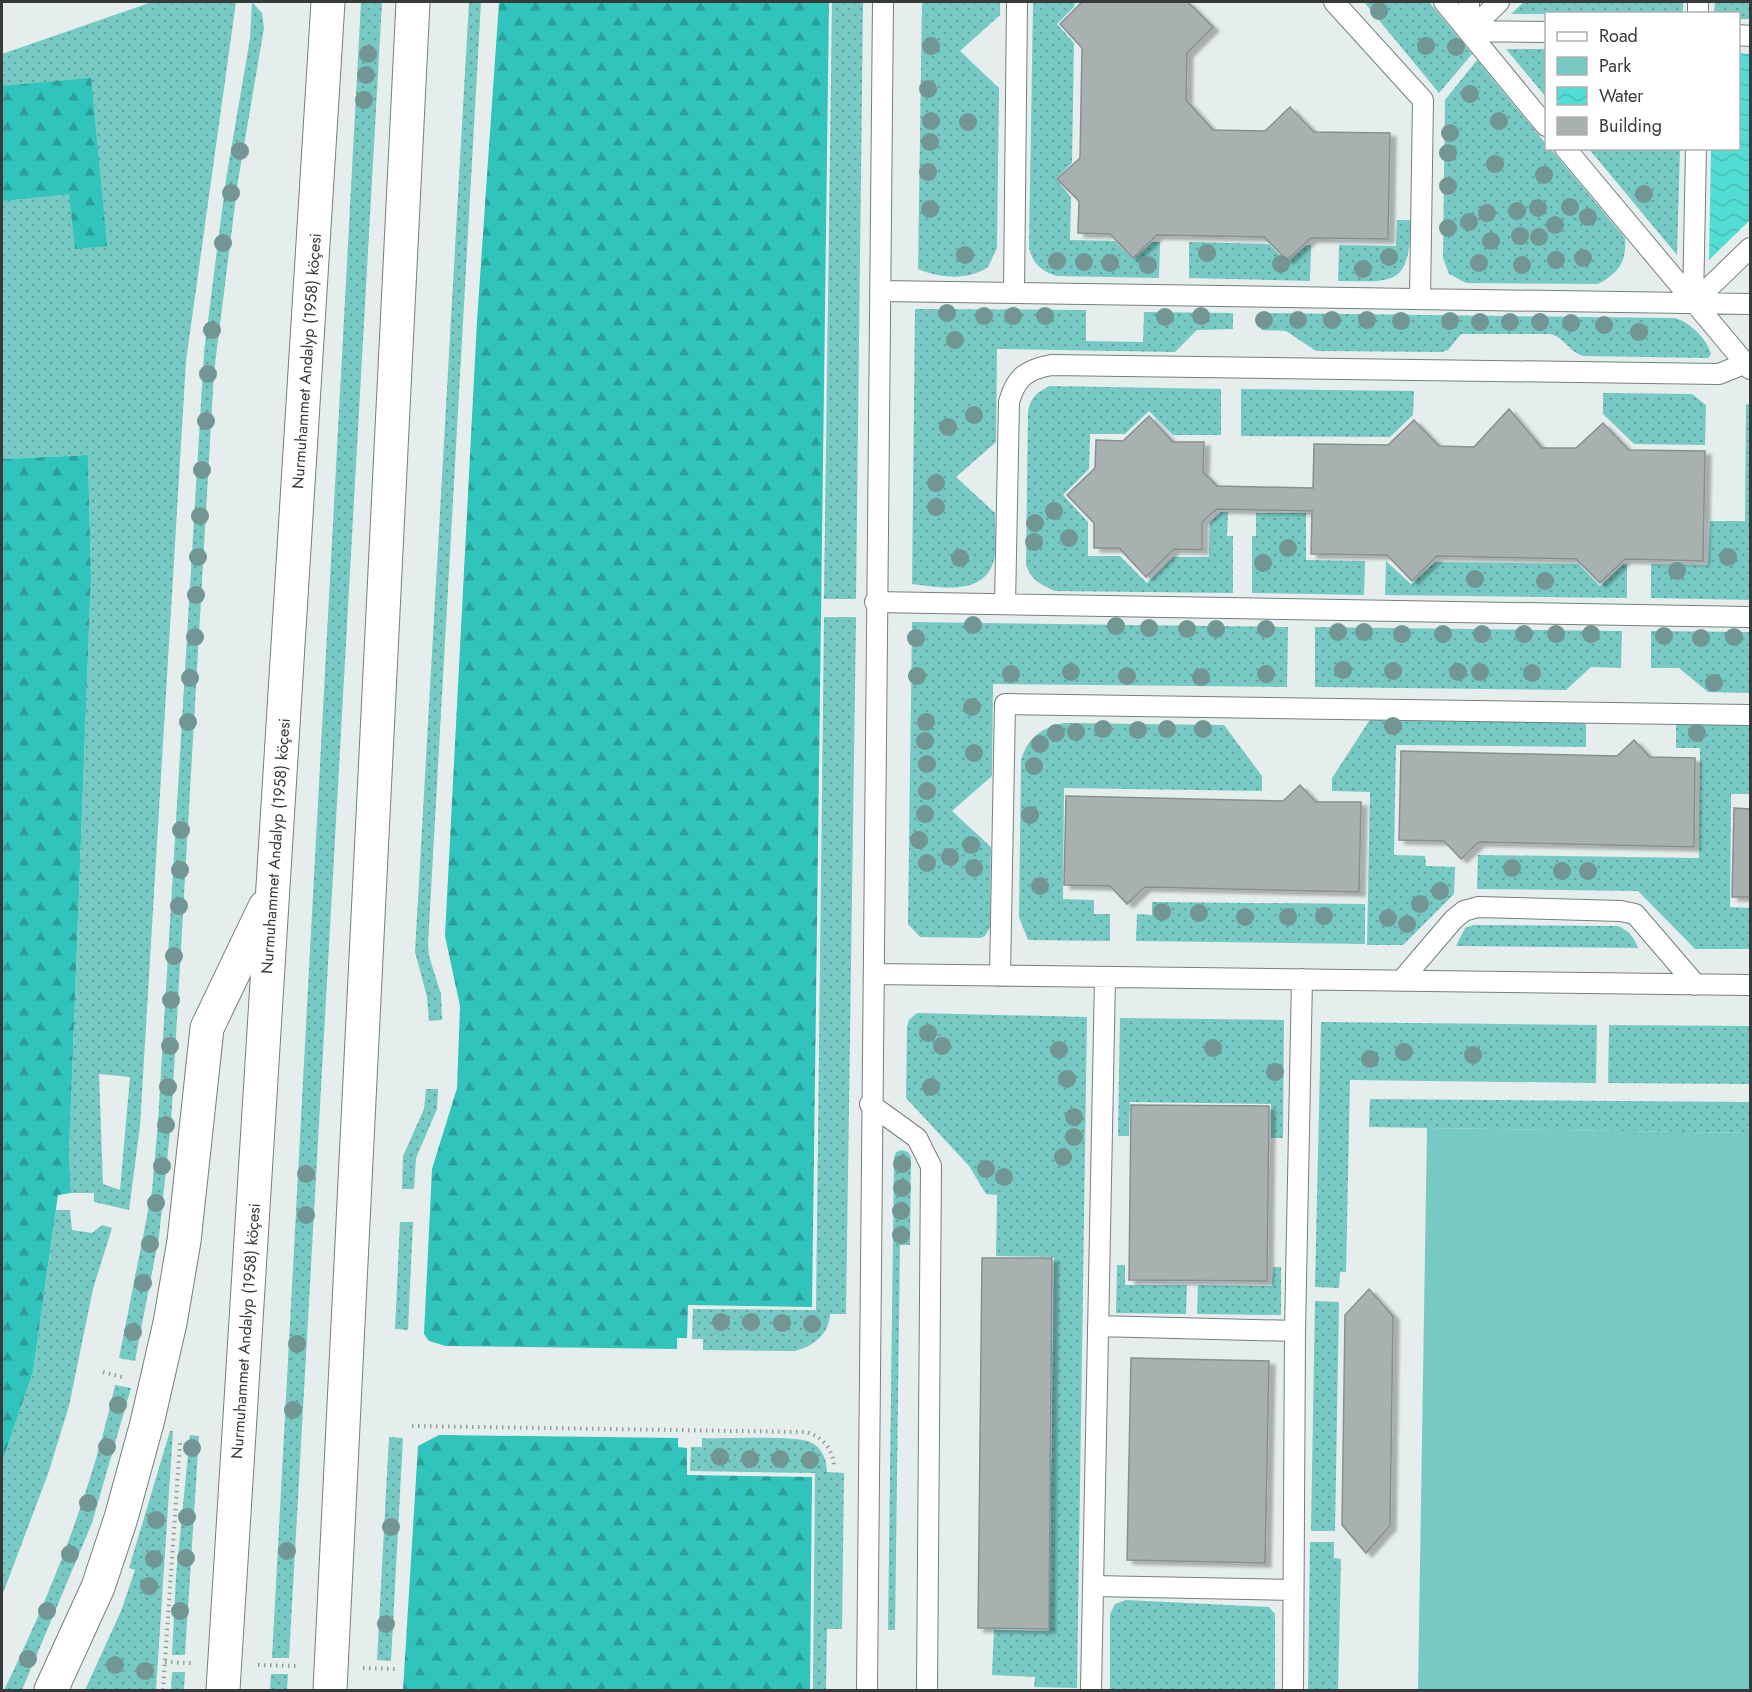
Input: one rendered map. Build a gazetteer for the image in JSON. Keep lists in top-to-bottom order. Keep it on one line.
{"streets":{"main road":["Nurmuhammet Andalyp (1958) köçesi"]},"legend":["Road","Park","Water","Building"]}
